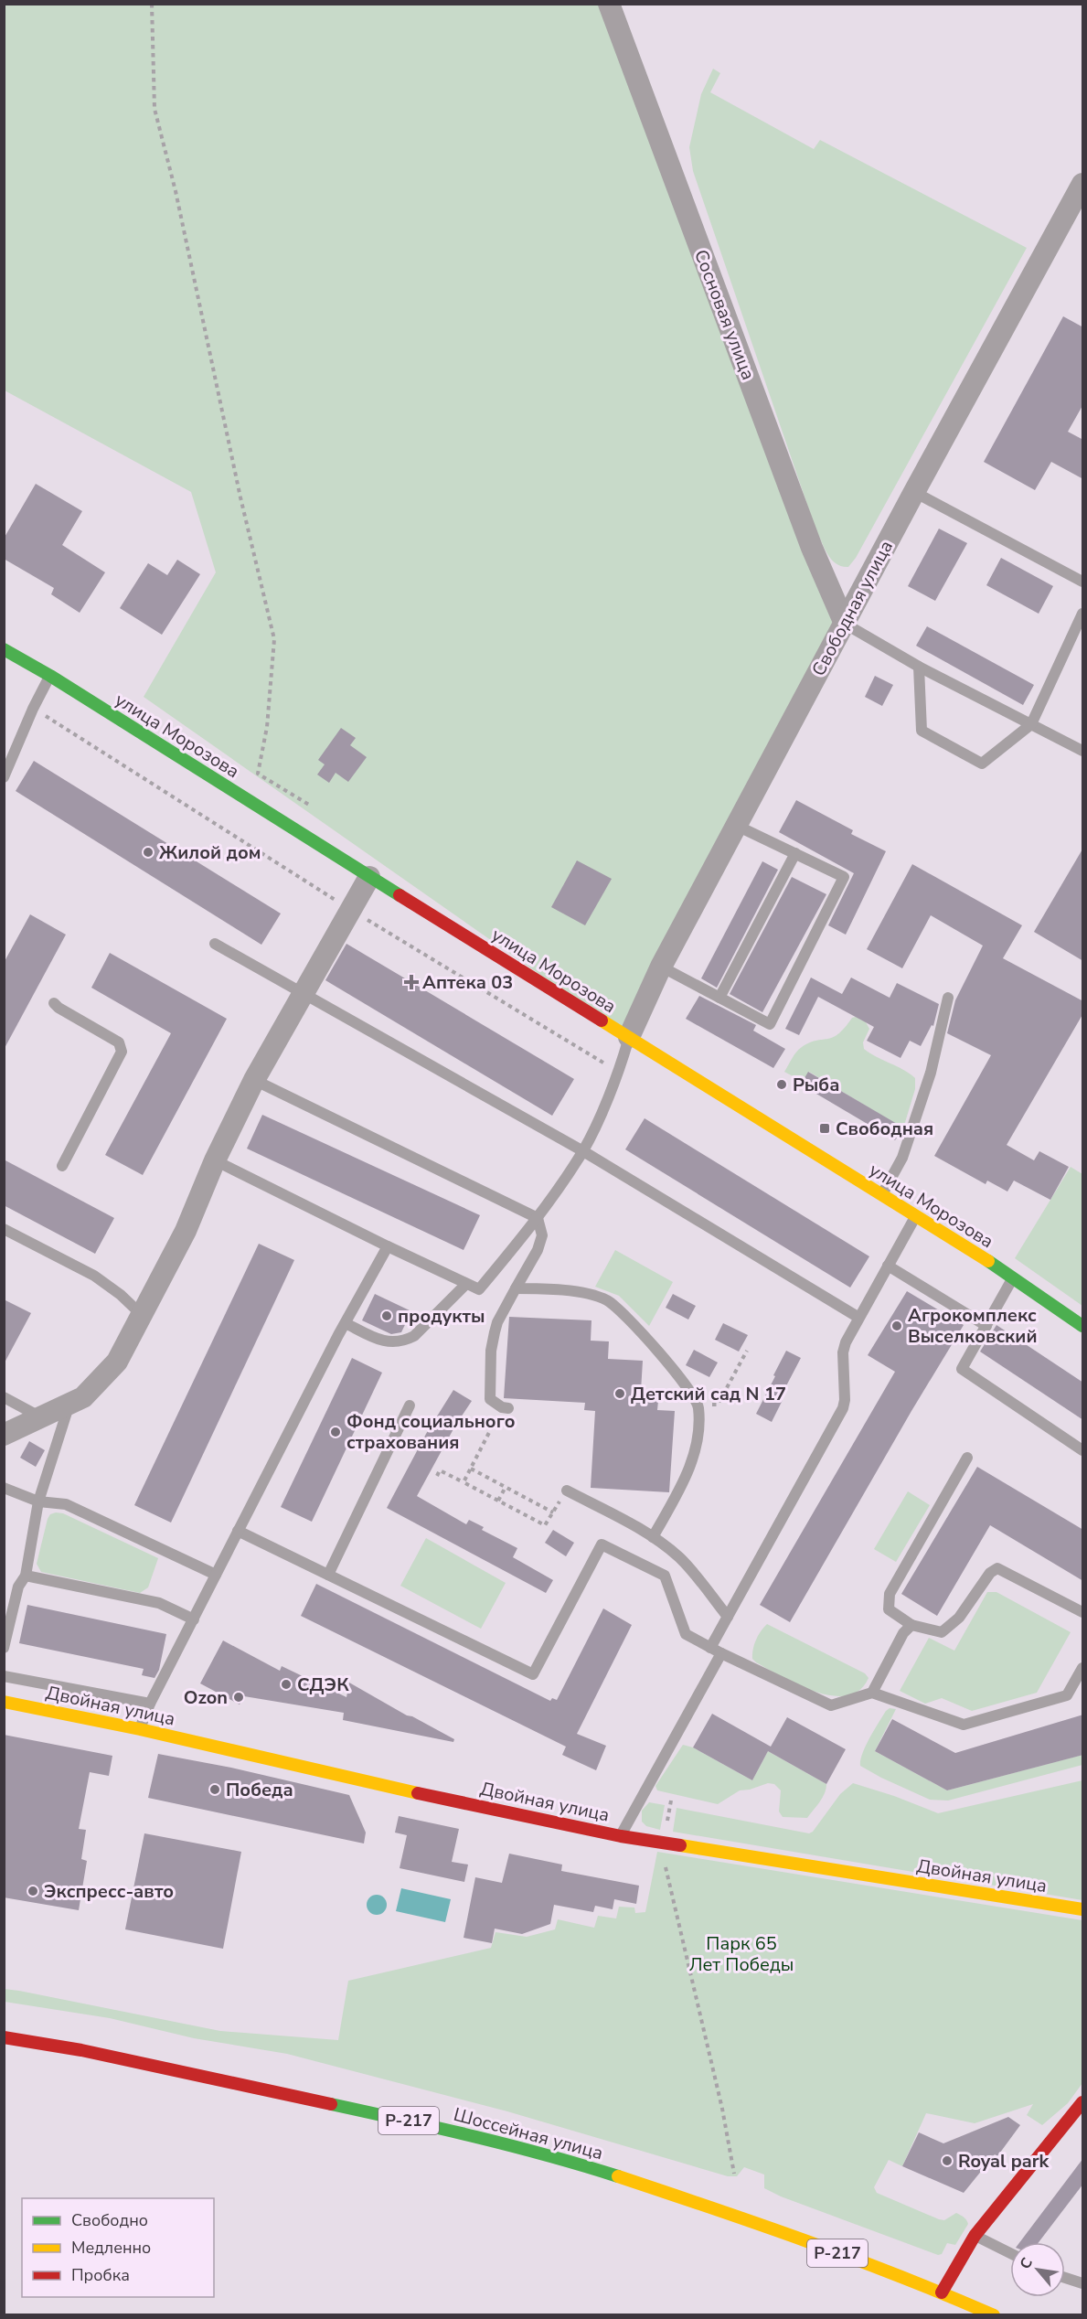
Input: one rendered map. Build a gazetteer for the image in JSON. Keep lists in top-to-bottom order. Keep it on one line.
{"streets":{"main road":["улица Морозова","Двойная улица","Р-217","Шоссейная улица"],"street":["Сосновая улица","Свободная улица"]},"crossings":[["Сосновая улица","Свободная улица"],["Свободная улица","улица Морозова"]],"parks":["Парк 65 Лет Победы"],"places":{"other":["Жилой дом","Рыба","продукты","Агрокомплекс Выселковский","Детский сад N 17","Фонд социального страхования","СДЭК","Ozon","Победа","Экспресс-авто","Royal park"],"health":["Аптека 03"],"transit":["Свободная"]},"legend":["Свободно","Медленно","Пробка"],"north":"top left"}
